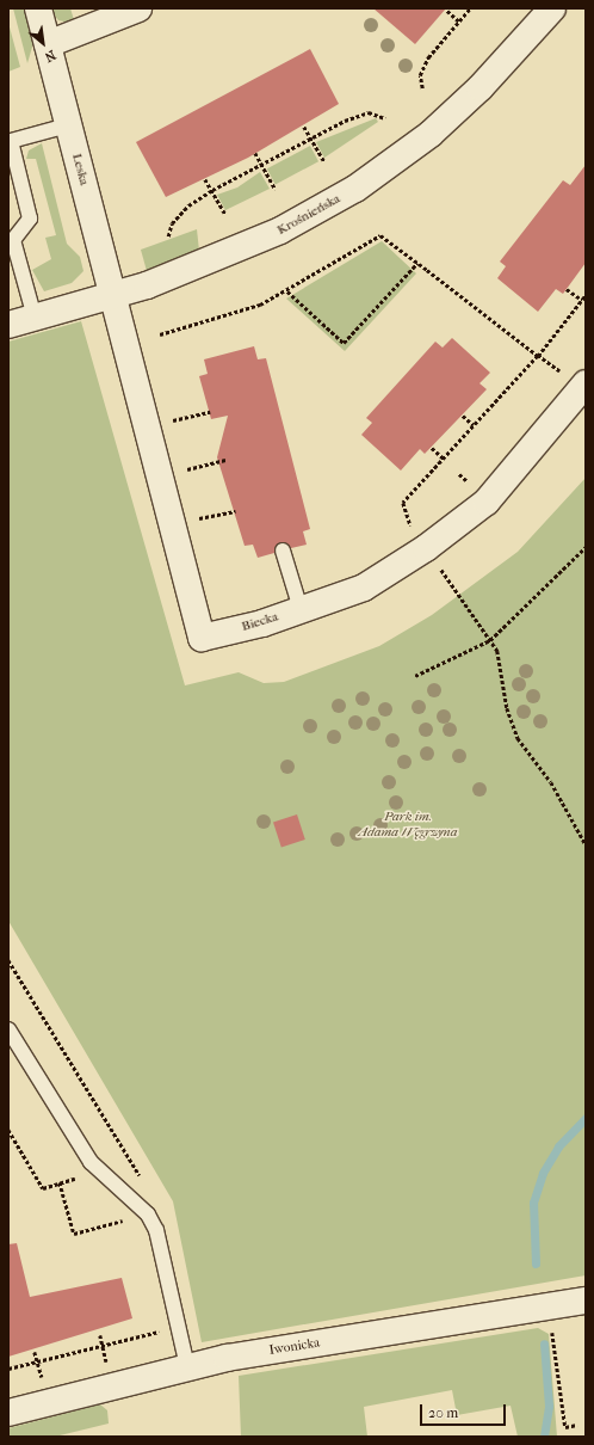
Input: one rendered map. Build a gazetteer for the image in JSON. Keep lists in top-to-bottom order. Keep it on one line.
{"streets":{"street":["Leska","Krośnieńska","Biecka","Iwonicka"]},"crossings":[["Leska","Krośnieńska"],["Leska","Biecka"],["Krośnieńska","Biecka"]],"parks":["Park im. Adama Węgrzyna"],"scale_bar":"20 m","north":"bottom right"}
